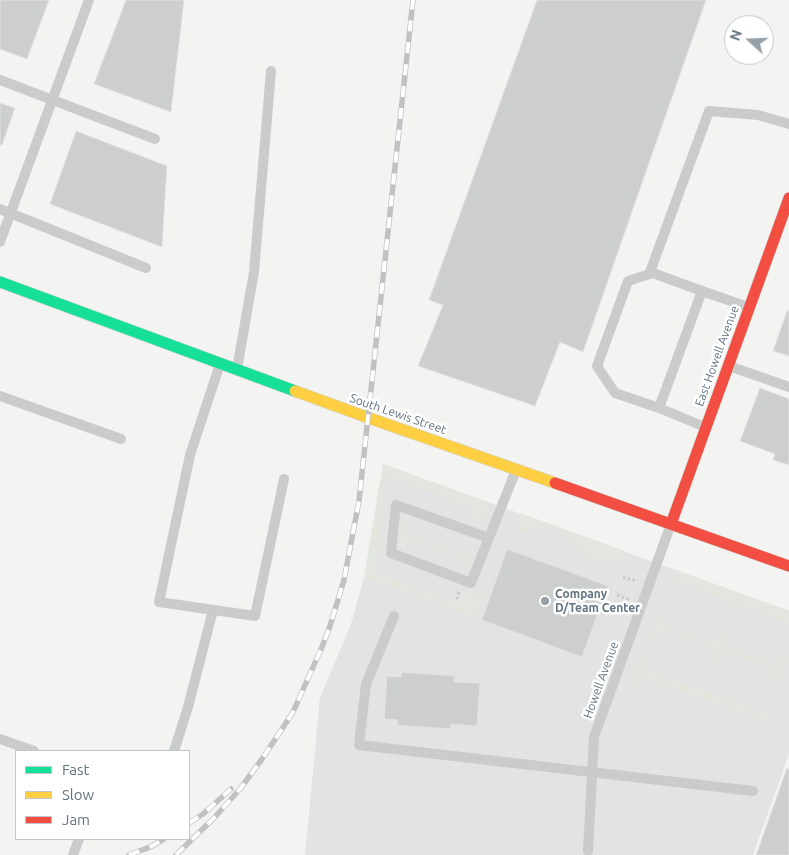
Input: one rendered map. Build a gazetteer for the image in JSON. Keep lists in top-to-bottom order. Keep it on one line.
{"streets":{"main road":["East Howell Avenue","South Lewis Street"],"lane":["Howell Avenue"]},"crossings":[["East Howell Avenue","South Lewis Street"],["East Howell Avenue","Howell Avenue"],["South Lewis Street","Howell Avenue"]],"places":["Company D/Team Center"],"legend":["Fast","Slow","Jam"],"north":"left"}
